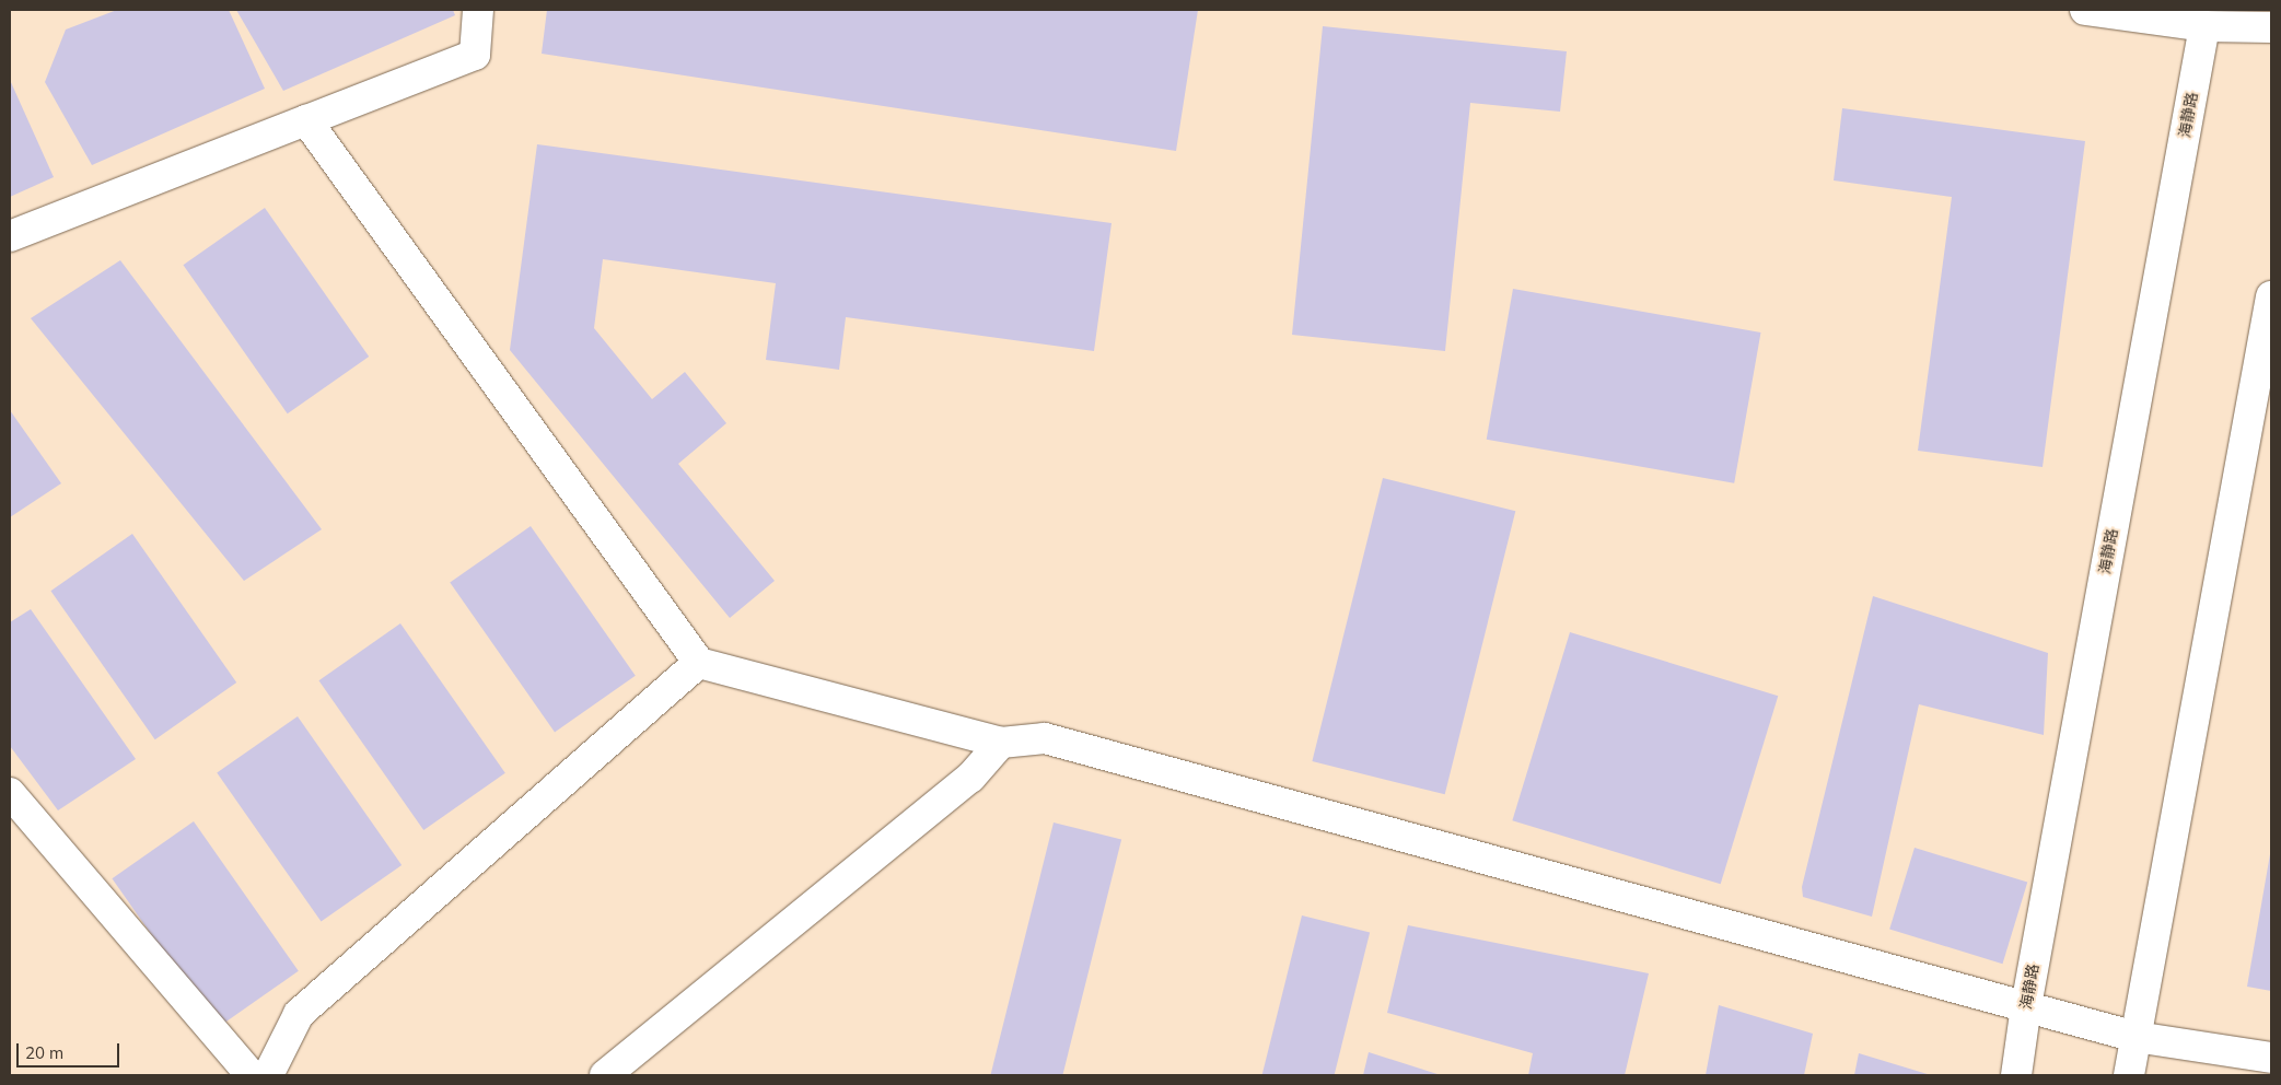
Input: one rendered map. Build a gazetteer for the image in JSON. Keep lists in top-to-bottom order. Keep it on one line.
{"streets":{"street":["海静路"]},"scale_bar":"20 m"}
